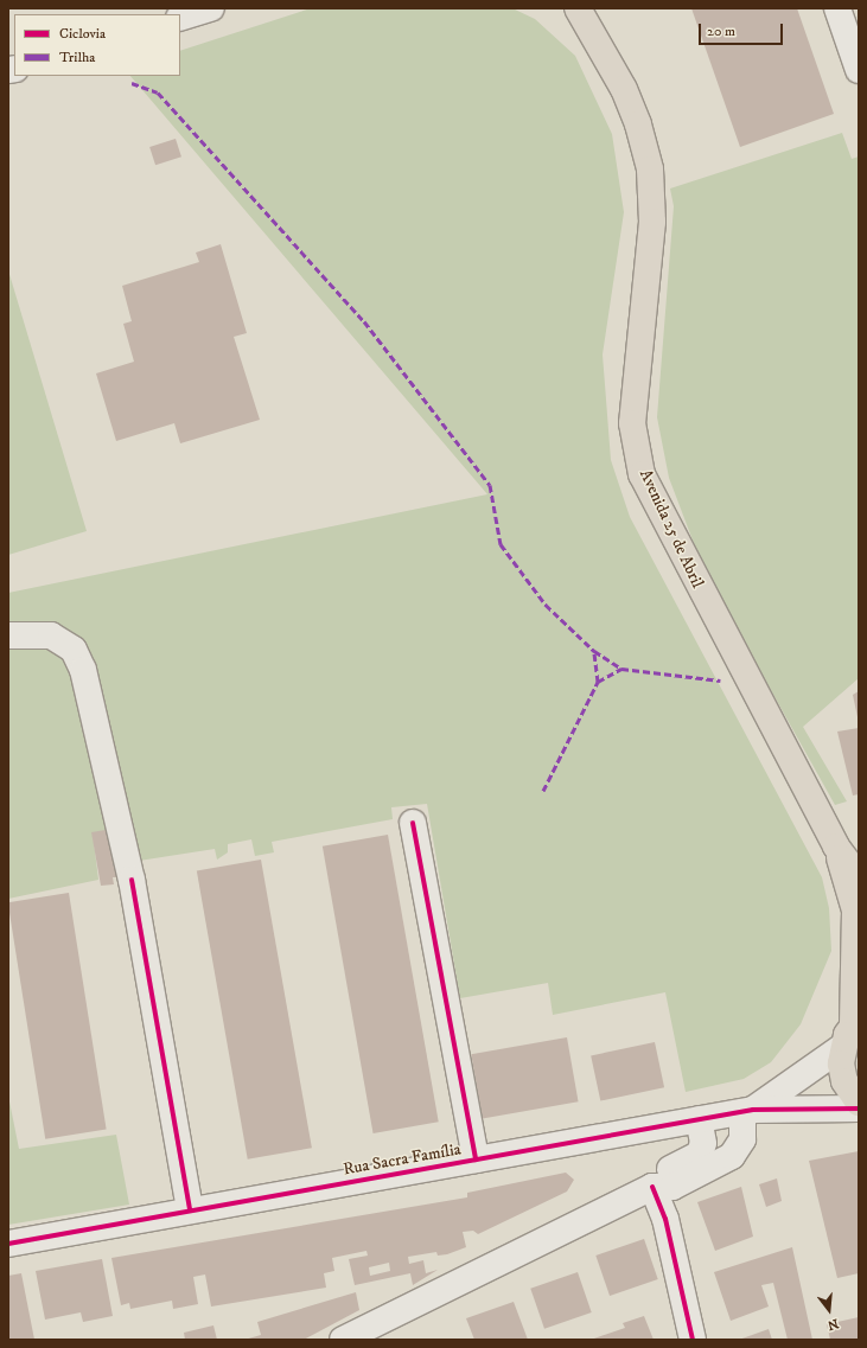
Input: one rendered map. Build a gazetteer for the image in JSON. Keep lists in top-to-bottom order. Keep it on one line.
{"streets":{"main road":["Avenida 25 de Abril"],"street":["Rua Sacra Família"]},"crossings":[["Avenida 25 de Abril","Rua Sacra Família"]],"legend":["Ciclovia","Trilha"],"scale_bar":"20 m","north":"bottom"}
